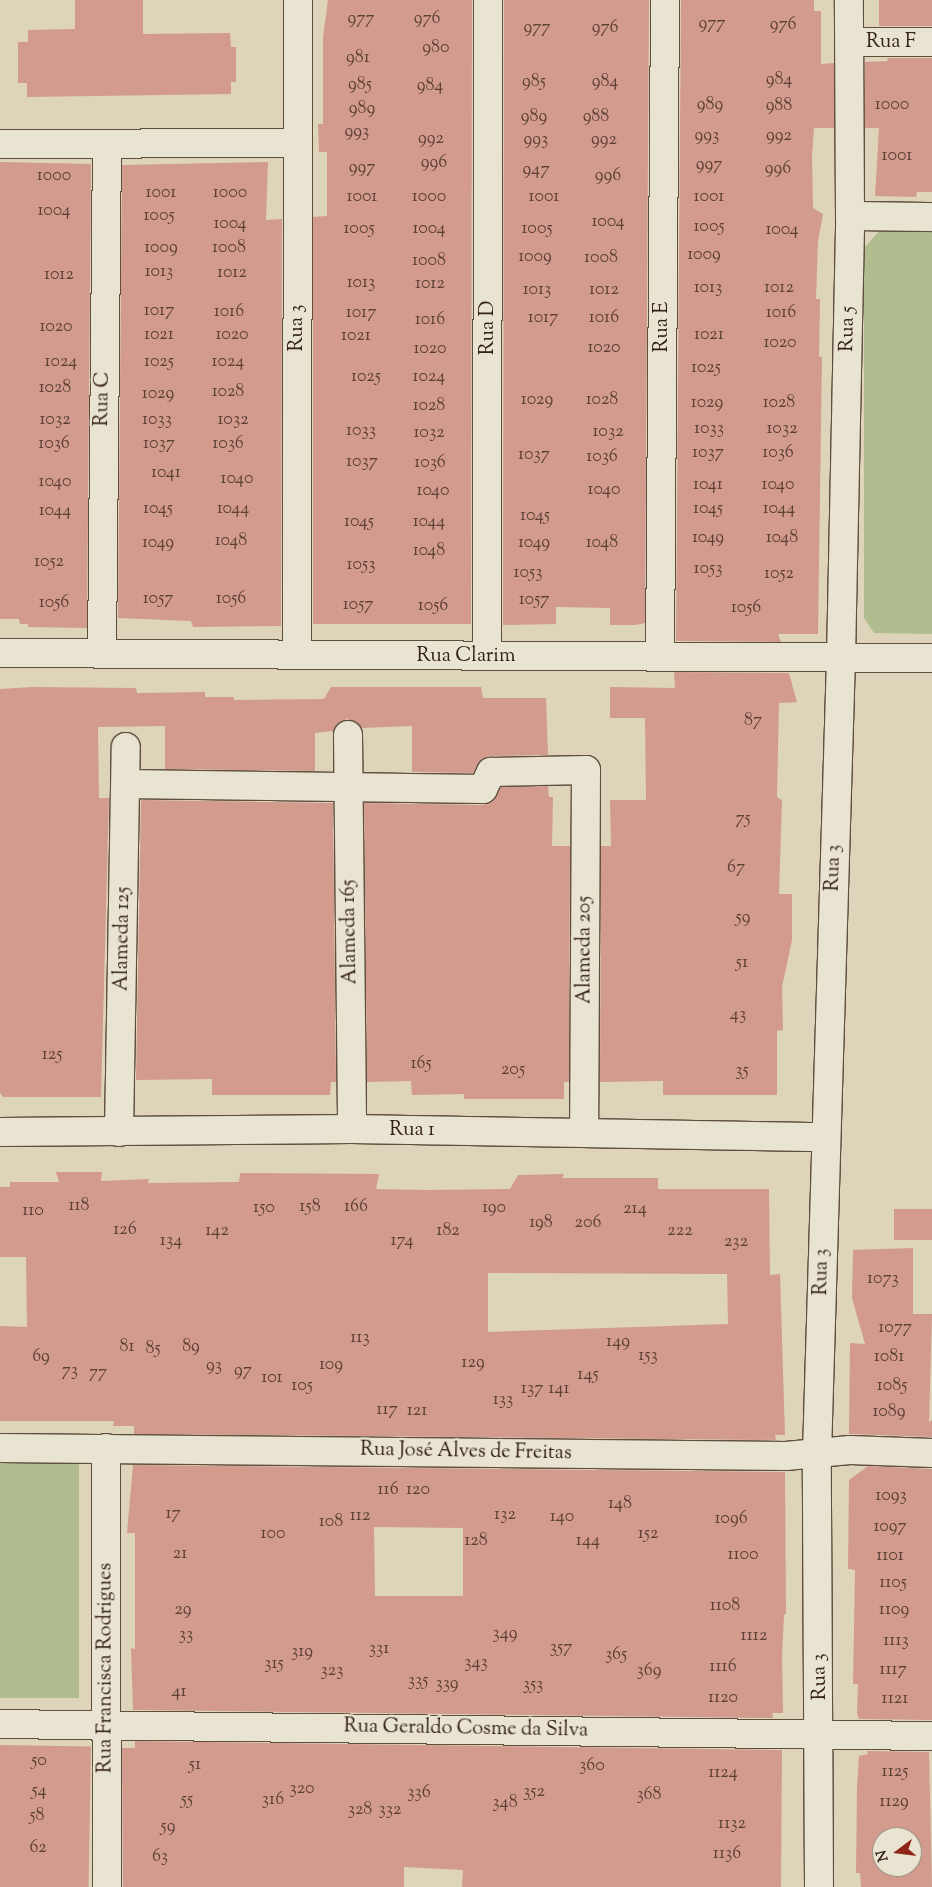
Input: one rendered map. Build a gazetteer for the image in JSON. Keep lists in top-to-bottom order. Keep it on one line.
{"streets":{"street":["Rua F","Rua E","Rua 3","Rua D","Rua 5","Rua C","Rua Clarim","Alameda 165","Alameda 125","Alameda 205","Rua 1","Rua José Alves de Freitas","Rua Francisca Rodrigues","Rua Geraldo Cosme da Silva"]},"crossings":[["Rua F","Rua 5"],["Rua E","Rua Clarim"],["Rua 3","Rua 5"],["Rua 3","Rua Clarim"],["Rua 3","Rua 1"],["Rua 3","Rua José Alves de Freitas"],["Rua 3","Rua Geraldo Cosme da Silva"],["Rua D","Rua Clarim"],["Rua 5","Rua Clarim"],["Rua C","Rua Clarim"],["Alameda 165","Alameda 205"],["Alameda 165","Rua 1"],["Alameda 125","Rua 1"],["Alameda 205","Rua 1"],["Rua José Alves de Freitas","Rua Francisca Rodrigues"],["Rua Francisca Rodrigues","Rua Geraldo Cosme da Silva"]],"house_numbers":["977","976","977","976","977","976","980","981","984","985","984","985","984","989","1000","988","989","989","988","993","993","992","992","993","992","1001","996","997","997","996","947","1000","996","1001","1000","1001","1000","1001","1001","1004","1005","1004","1004","1005","1005","1004","1005","1004","1009","1008","1009","1009","1008","1008","1013","1012","1012","1013","1012","1013","1012","1013","1012","1017","1016","1017","1016","1017","1016","1016","1020","1021","1020","1021","1021","1020","1020","1020","1024","1025","1024","1025","1025","1024","1028","1028","1029","1029","1028","1029","1028","1028","1032","1033","1032","1033","1032","1033","1032","1032","1036","1037","1036","1037","1036","1037","1036","1037","1036","1041","1040","1040","1041","1040","1040","1040","1045","1044","1045","1044","1044","1045","1045","1044","1049","1048","1048","1049","1049","1048","1048","1052","1053","1053","1053","1052","1057","1056","1057","1056","1057","1056","1056","87","75","67","59","51","43","125","165","205","35","118","158","166","150","190","214","110","198","206","126","142","182","222","134","174","232","1073","1077","113","149","81","89","85","153","69","1081","129","109","93","73","97","77","145","101","105","1085","137","141","133","117","121","1089","116","120","1093","148","17","132","112","140","1096","108","1097","100","152","128","144","21","1100","1101","1105","1108","29","1109","349","33","1112","1113","357","331","319","365","343","315","1116","1117","323","369","335","339","353","41","1120","1121","50","51","360","1125","1124","320","54","352","336","368","55","316","1129","348","328","332","58","1132","59","62","1136","63"],"north":"left"}
